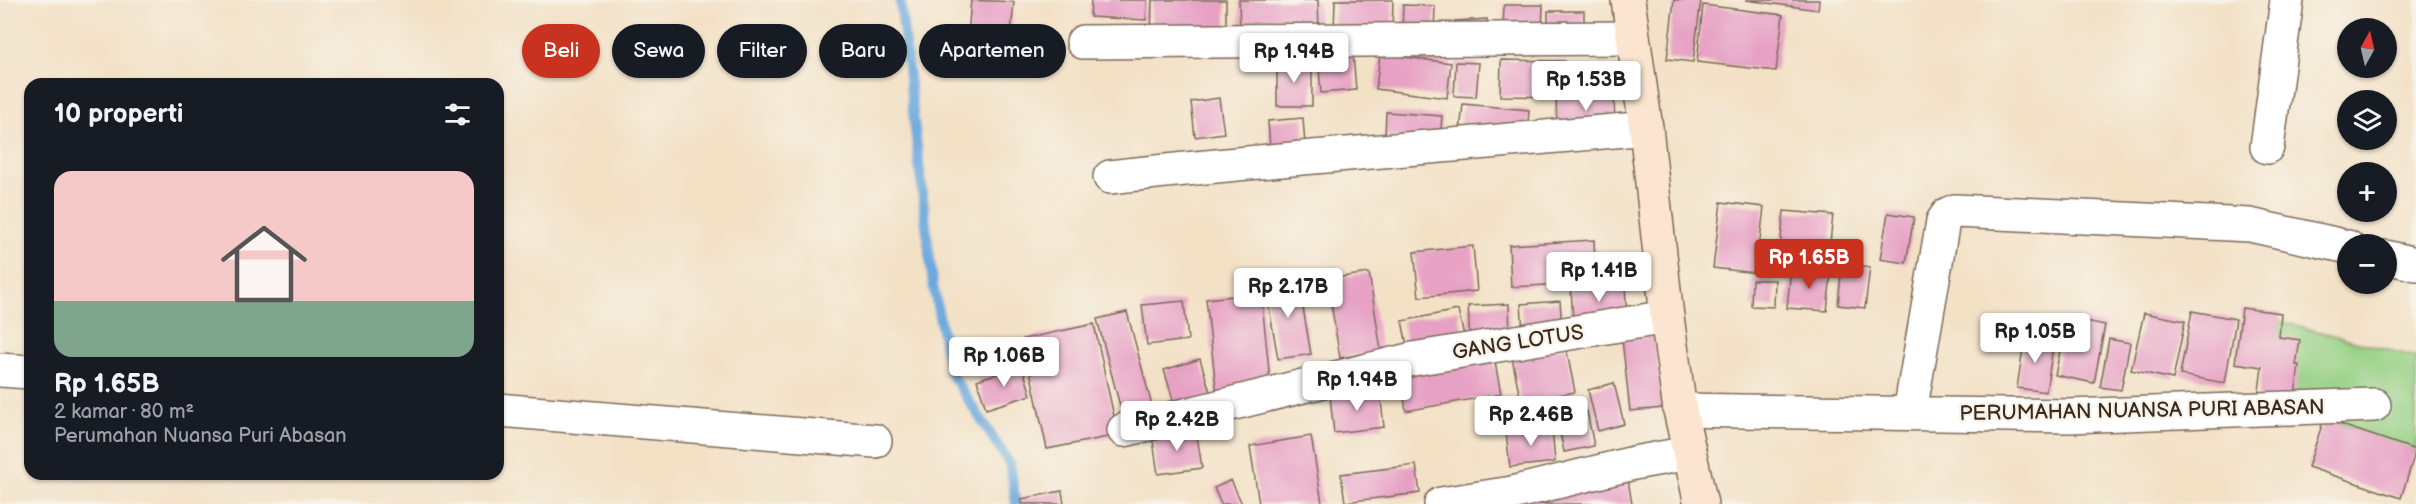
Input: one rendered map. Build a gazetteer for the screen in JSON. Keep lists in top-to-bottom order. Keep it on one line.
{"streets":{"street":["GANG LOTUS","PERUMAHAN NUANSA PURI ABASAN"]},"north":"top","page":{"map_buttons":["+","−"],"chip":["Beli","Sewa","Filter","Baru","Apartemen"],"price":["Rp 1.94B","Rp 1.53B","Rp 1.65B","Rp 1.41B","Rp 2.17B","Rp 1.05B","Rp 1.06B","Rp 1.94B","Rp 2.46B","Rp 2.42B"],"heading":"10 properti","list":[{"name":"Rp 1.65B","note":"2 kamar · 80 m² · Perumahan Nuansa Puri Abasan"}]}}
